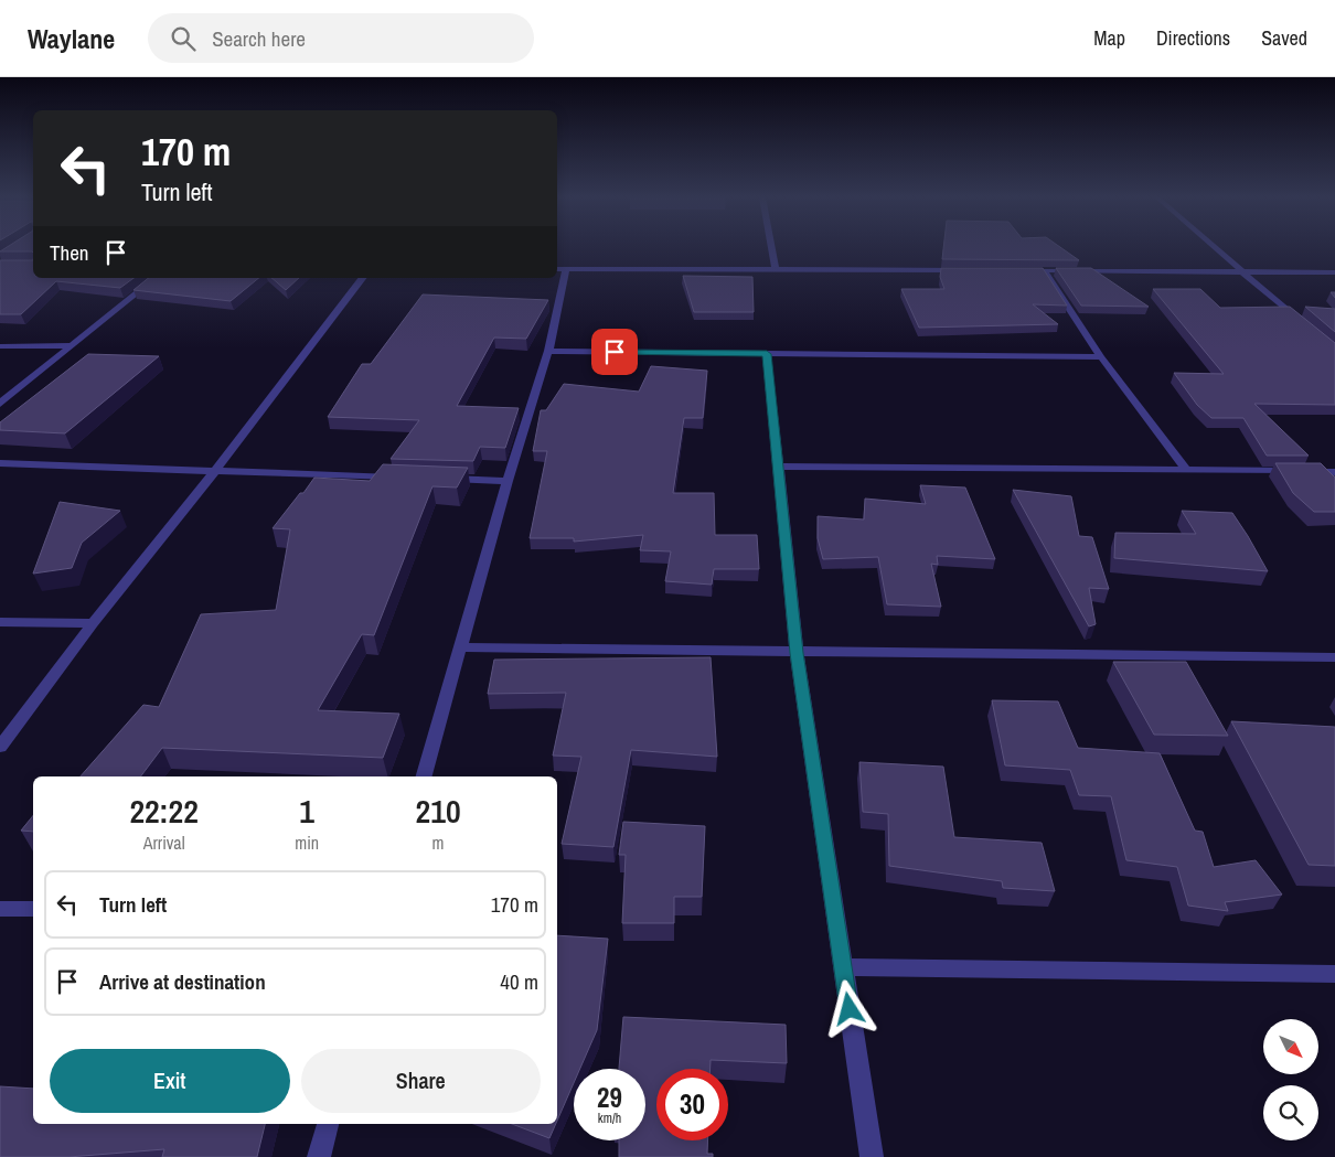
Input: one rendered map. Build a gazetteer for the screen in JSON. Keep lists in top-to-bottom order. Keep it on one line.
{"north":"bottom right","page":{"header":"Waylane","search":"Search here","nav":["Map","Directions","Saved"],"turn":["170 m","Turn left"],"then":"Then","eta":["22:22","Arrival","1","min","210","m"],"list":[{"name":"Turn left","value":"170 m"},{"name":"Arrive at destination","value":"40 m"}],"buttons":["Exit","Share"],"speed":"29 km/h","limit":"30"}}
